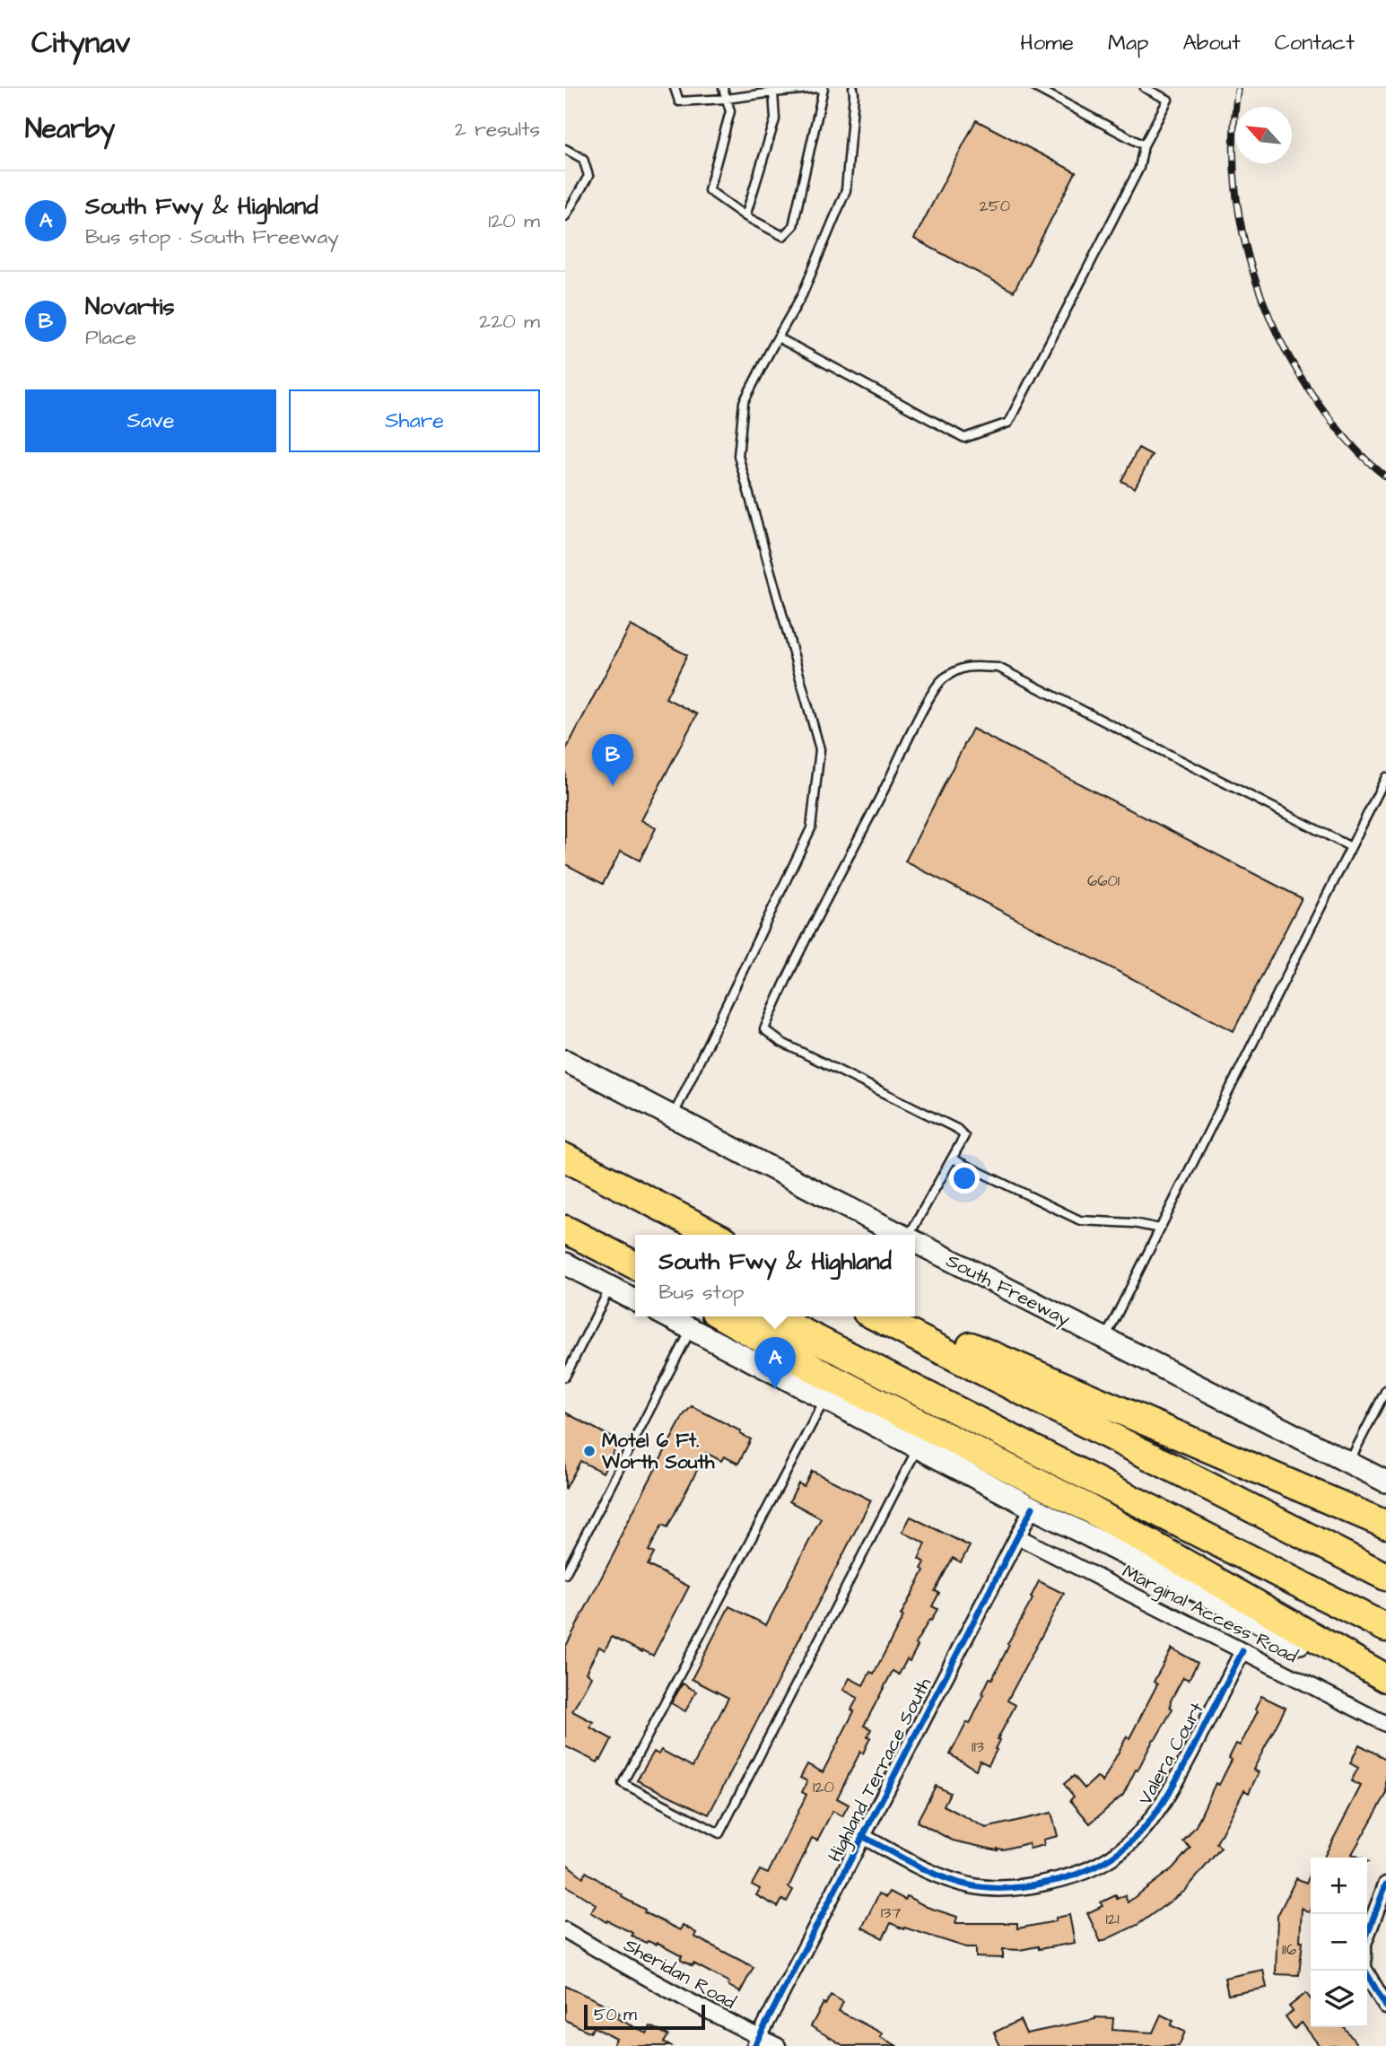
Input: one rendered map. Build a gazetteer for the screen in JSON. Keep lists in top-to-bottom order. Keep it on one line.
{"streets":{"main road":["South Freeway"],"street":["Marginal Access Road","Valera Court","Highland Terrace South","Sheridan Road"]},"crossings":[["Marginal Access Road","Valera Court"],["Marginal Access Road","Highland Terrace South"],["Valera Court","Highland Terrace South"],["Highland Terrace South","Sheridan Road"]],"places":["Motel 6 Ft. Worth South"],"house_numbers":["250","6601","113","120","137","121","116"],"scale_bar":"50 m","north":"top left","page":{"header":"Citynav","nav":["Home","Map","About","Contact"],"heading":["Nearby","2 results"],"list":[{"mark":"A","name":"South Fwy & Highland","note":"Bus stop · South Freeway","value":"120 m"},{"mark":"B","name":"Novartis","note":"Place","value":"220 m"}],"buttons":["Save","Share"],"pins":["B","A"],"popup":["South Fwy & Highland","Bus stop"],"map_buttons":["+","−"],"scale":"50 m"}}
